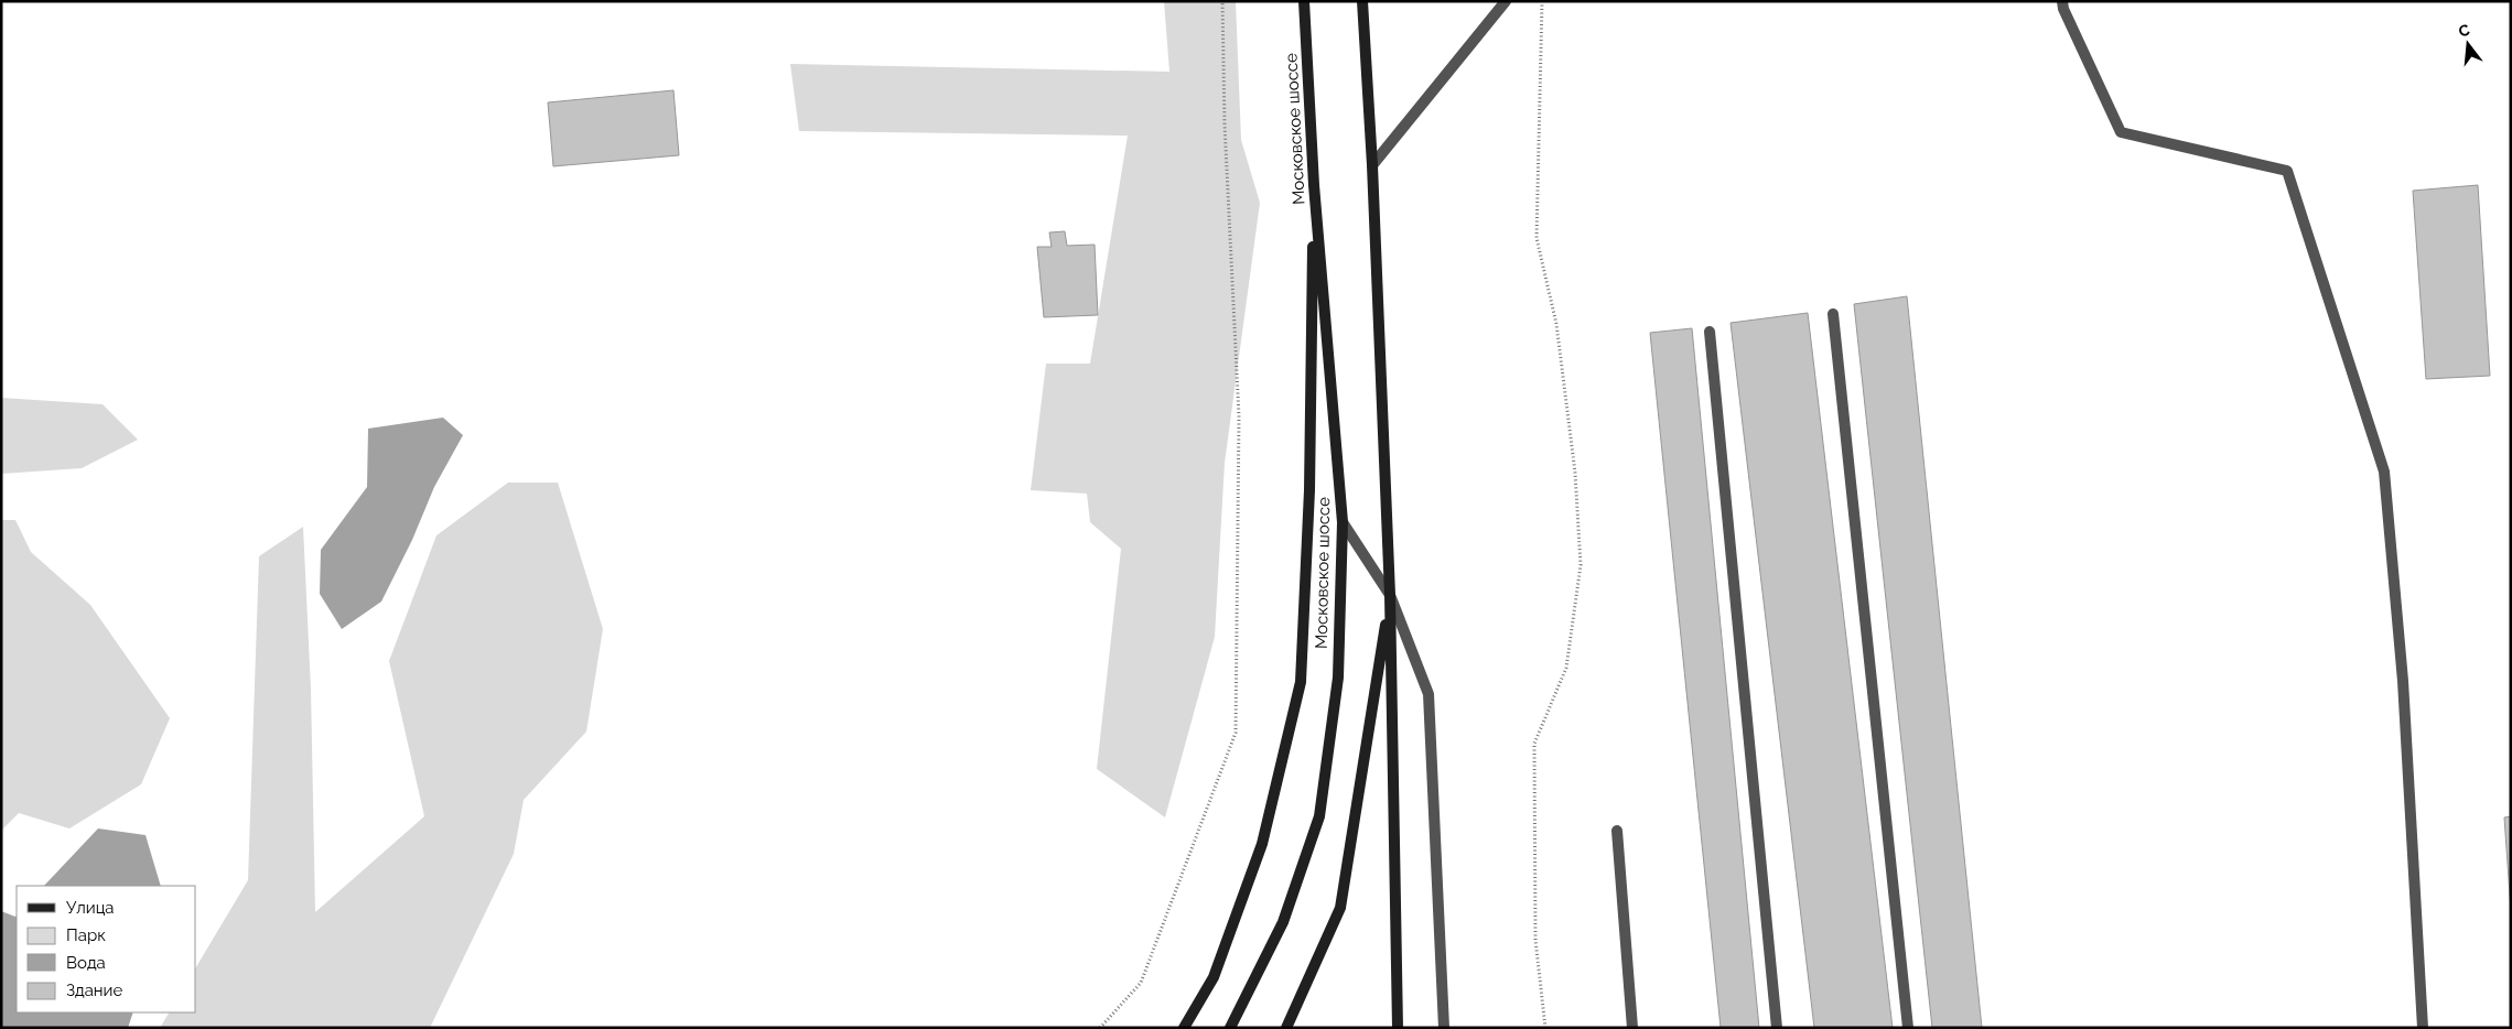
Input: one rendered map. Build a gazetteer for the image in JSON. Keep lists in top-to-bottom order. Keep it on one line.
{"streets":{"main road":["Московское шоссе"]},"legend":["Улица","Парк","Вода","Здание"],"north":"top"}
